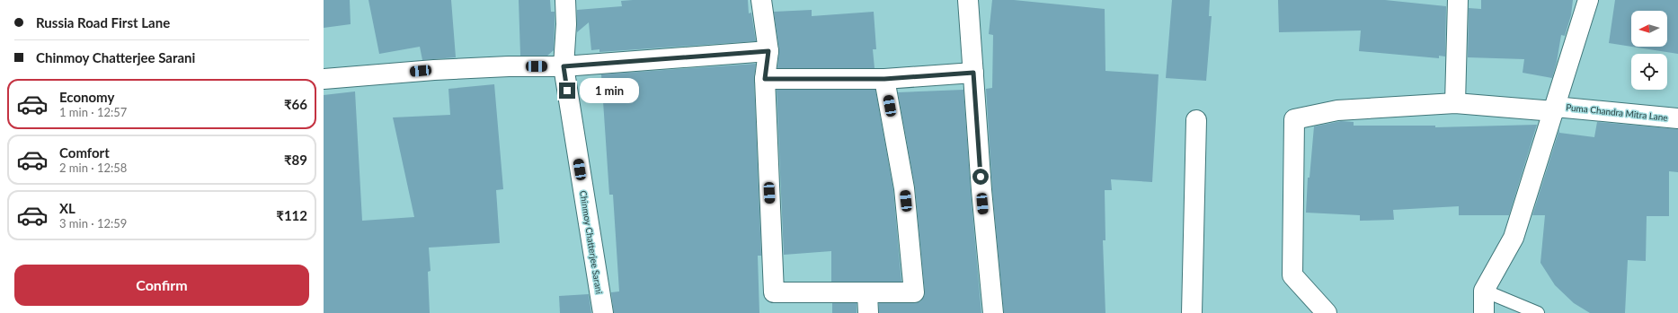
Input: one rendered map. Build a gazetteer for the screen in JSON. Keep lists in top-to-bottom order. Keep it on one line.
{"streets":{"street":["Puma Chandra Mitra Lane","Chinmoy Chatterjee Sarani"]},"north":"left","page":{"banner":["Russia Road First Lane","Chinmoy Chatterjee Sarani"],"bubble":"1 min","list":[{"name":"Economy","note":"1 min · 12:57","value":"₹66"},{"name":"Comfort","note":"2 min · 12:58","value":"₹89"},{"name":"XL","note":"3 min · 12:59","value":"₹112"}],"buttons":"Confirm"}}
